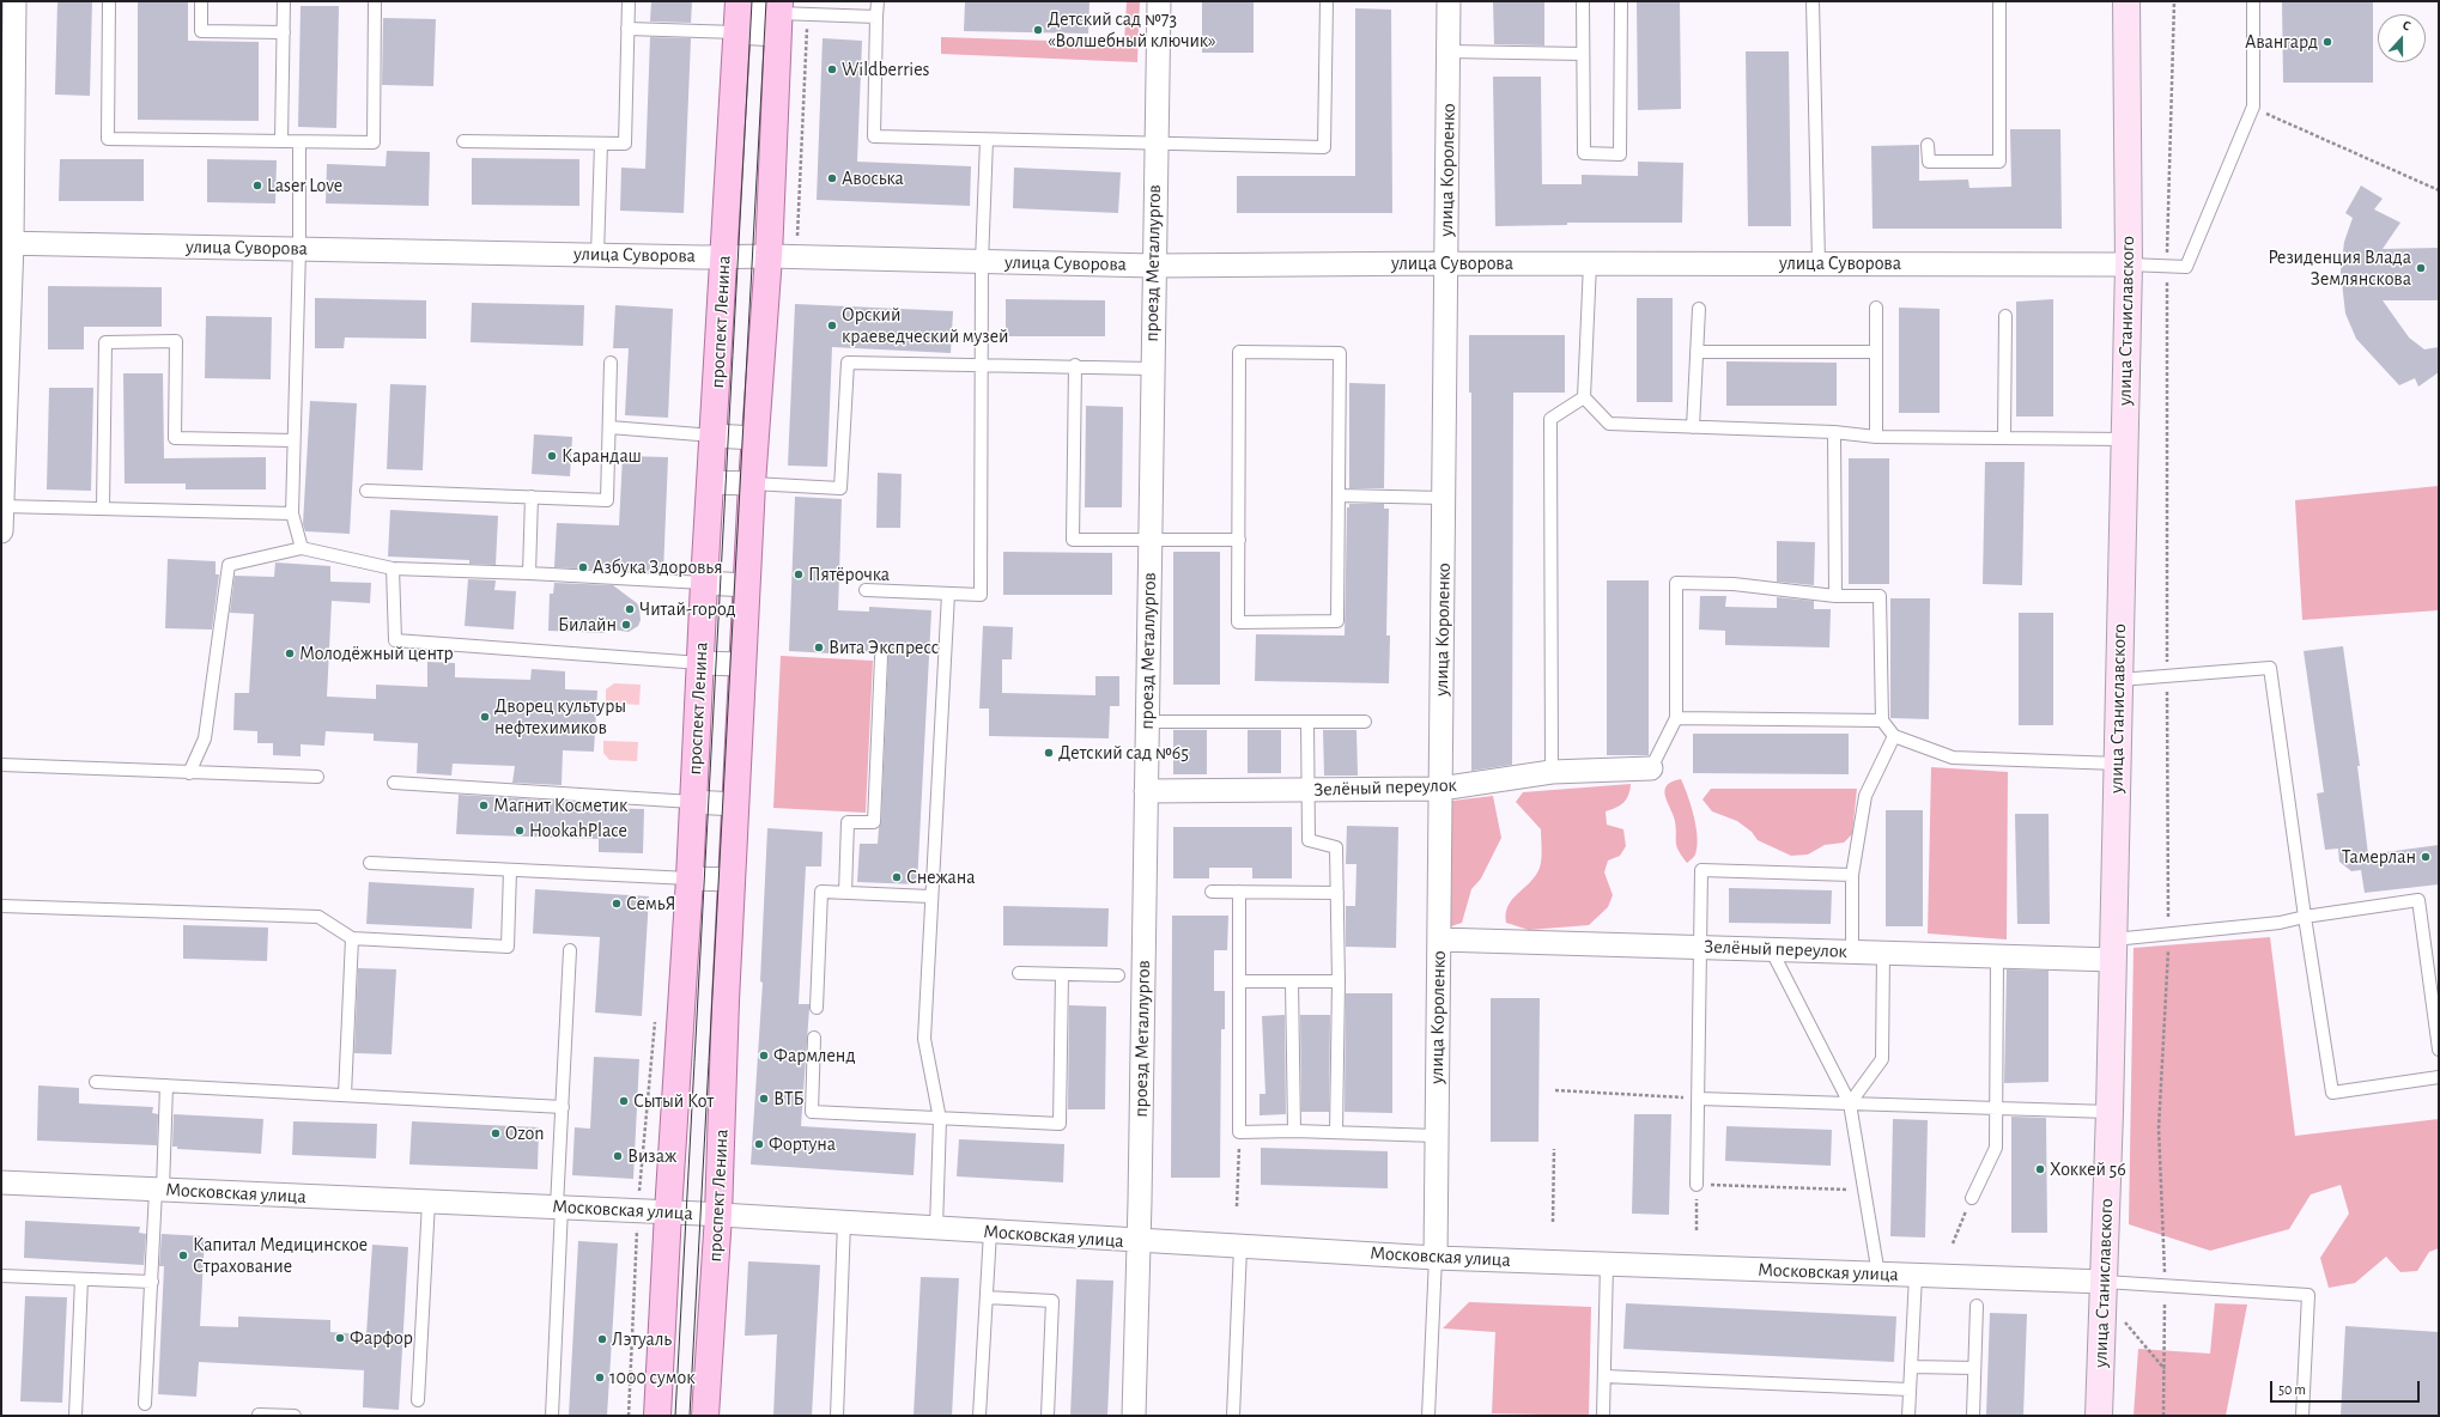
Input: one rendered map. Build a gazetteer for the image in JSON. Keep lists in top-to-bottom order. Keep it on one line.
{"streets":{"main road":["улица Станиславского","проспект Ленина"],"street":["улица Короленко","улица Суворова","проезд Металлургов","Зелёный переулок","Московская улица"]},"crossings":[["улица Короленко","улица Суворова"],["улица Короленко","Зелёный переулок"],["улица Короленко","Московская улица"],["улица Суворова","проезд Металлургов"],["улица Суворова","улица Станиславского"],["улица Суворова","проспект Ленина"],["проезд Металлургов","Зелёный переулок"],["проезд Металлургов","Московская улица"],["улица Станиславского","Зелёный переулок"],["улица Станиславского","Московская улица"],["проспект Ленина","Московская улица"]],"places":["Детский сад №73 «Волшебный ключик»","Авангард","Wildberries","Авоська","Laser Love","Резиденция Влада Землянскова","Орский краеведческий музей","Карандаш","Азбука Здоровья","Пятёрочка","Читай-город","Билайн","Вита Экспресс","Молодёжный центр","Дворец культуры нефтехимиков","Детский сад №65","Магнит Косметик","HookahPlace","Тамерлан","Снежана","СемьЯ","Фармленд","ВТБ","Сытый Кот","Ozon","Фортуна","Визаж","Хоккей 56","Капитал Медицинское Страхование","Фарфор","Лэтуаль","1000 сумок"],"scale_bar":"50 m","north":"top"}
